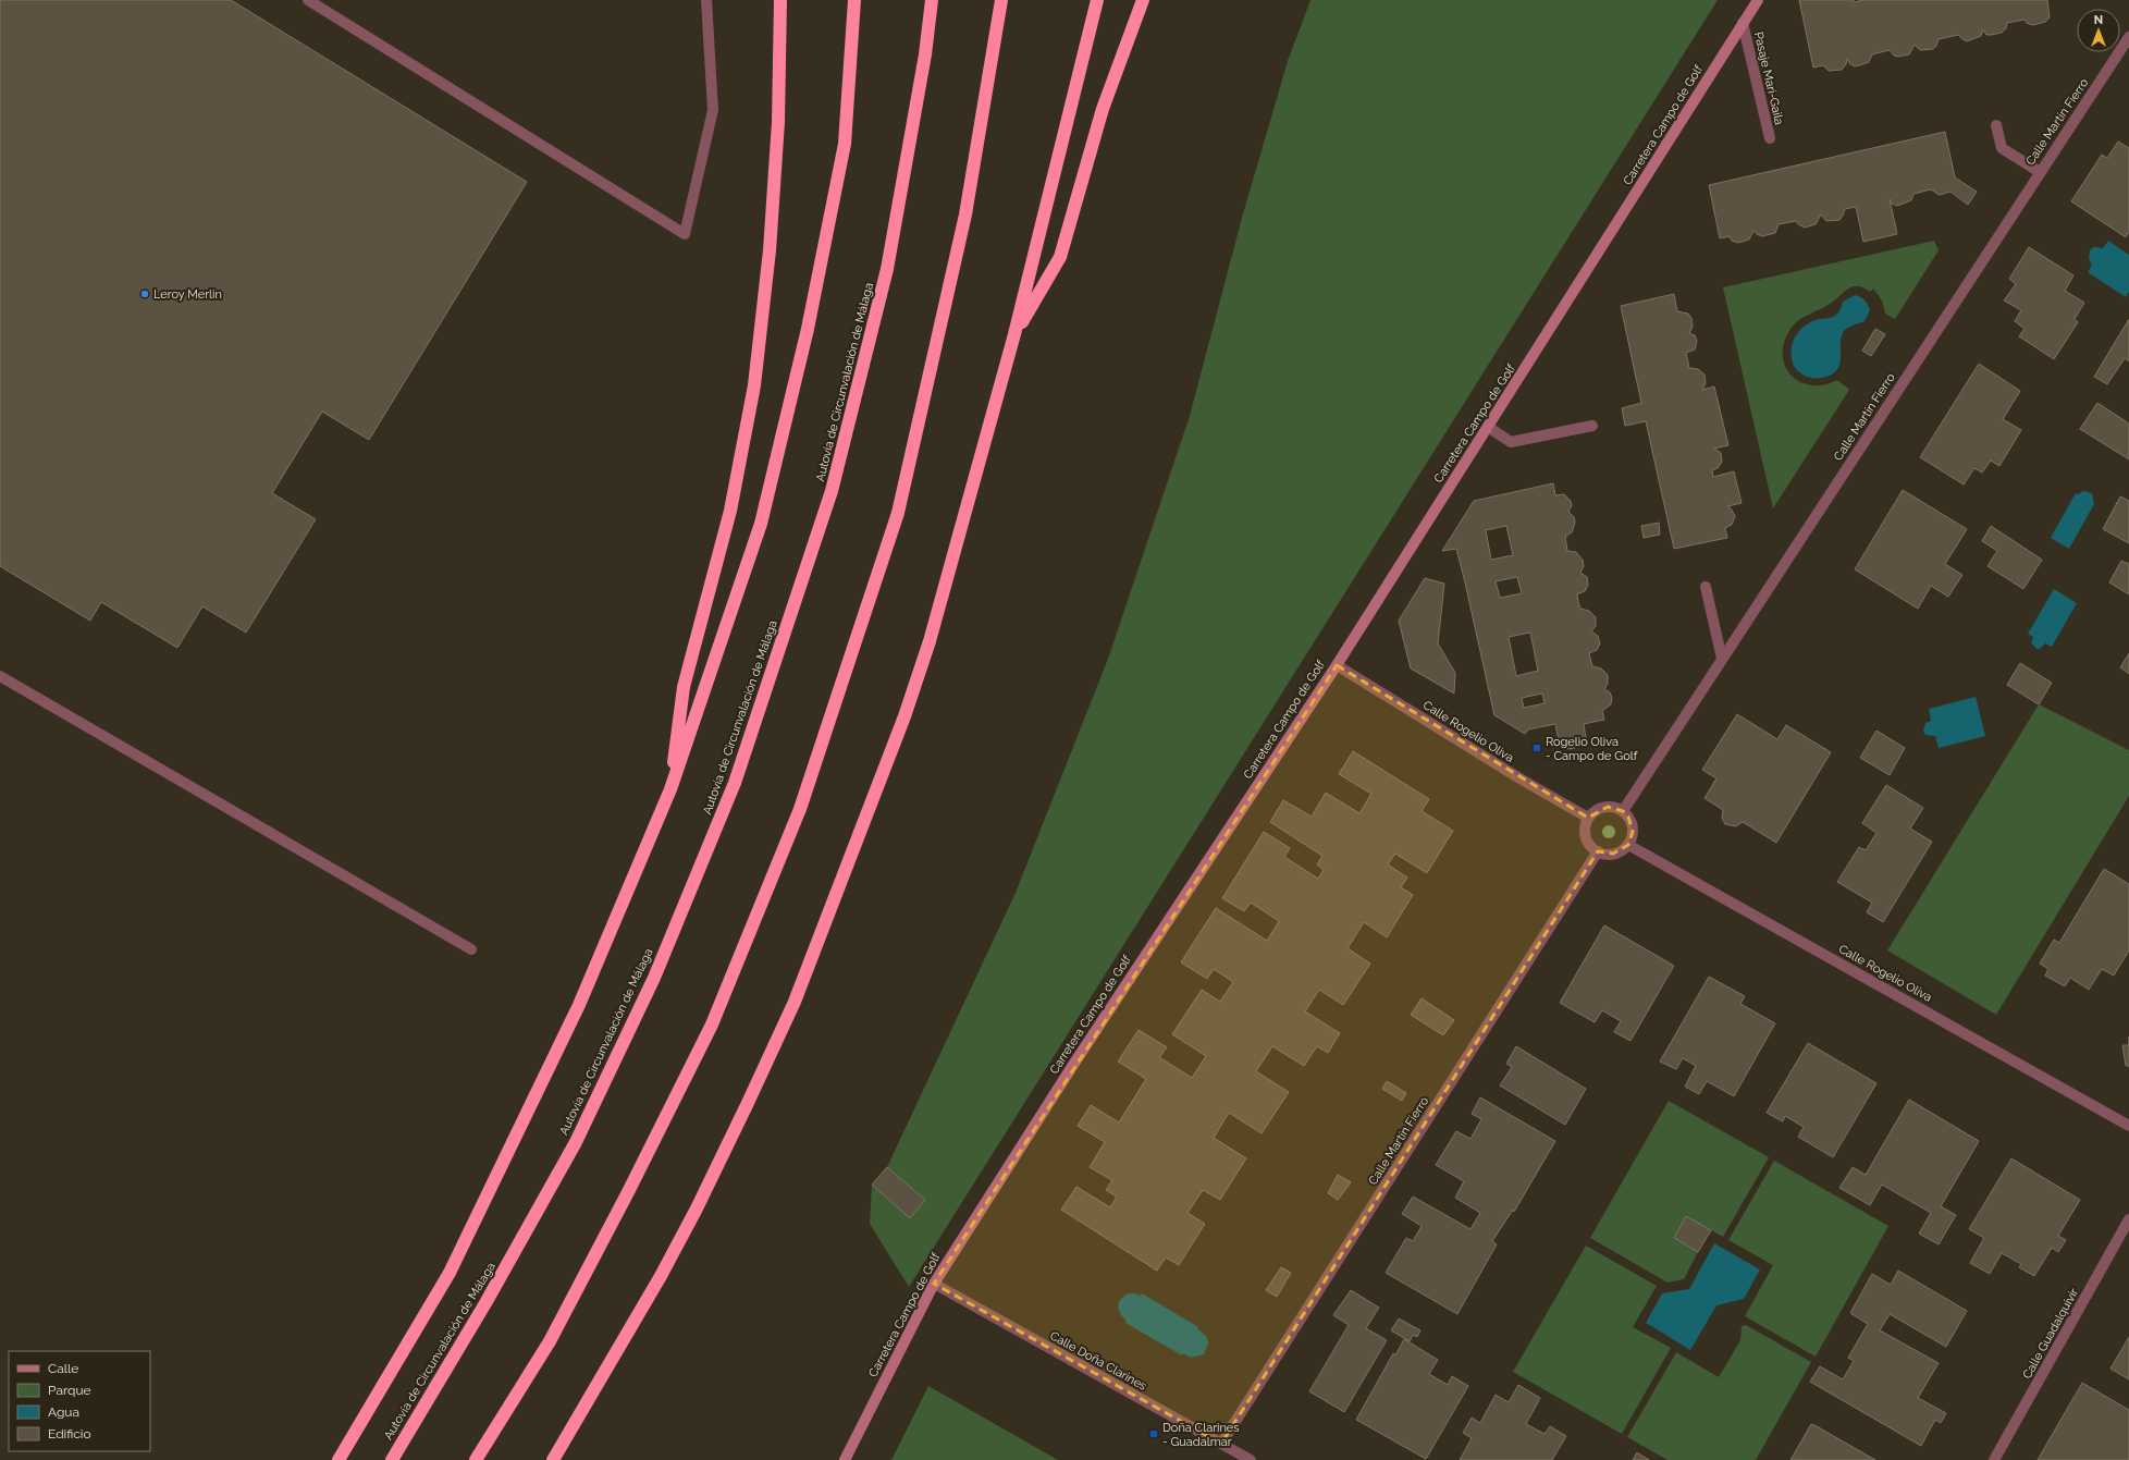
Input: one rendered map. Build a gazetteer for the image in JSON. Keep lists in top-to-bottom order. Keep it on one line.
{"streets":{"highway":["Autovía de Circunvalación de Málaga"],"street":["Pasaje Mari-Gaila","Calle Martín Fierro","Carretera Campo de Golf","Calle Rogelio Oliva","Calle Guadalquivir","Calle Doña Clarines"]},"crossings":[["Pasaje Mari-Gaila","Carretera Campo de Golf"],["Calle Martín Fierro","Calle Rogelio Oliva"],["Calle Martín Fierro","Calle Doña Clarines"],["Carretera Campo de Golf","Calle Rogelio Oliva"],["Carretera Campo de Golf","Calle Doña Clarines"]],"places":{"other":["Leroy Merlin"],"transit":["Rogelio Oliva - Campo de Golf","Doña Clarines - Guadalmar"]},"legend":["Calle","Parque","Agua","Edificio"],"north":"top"}
